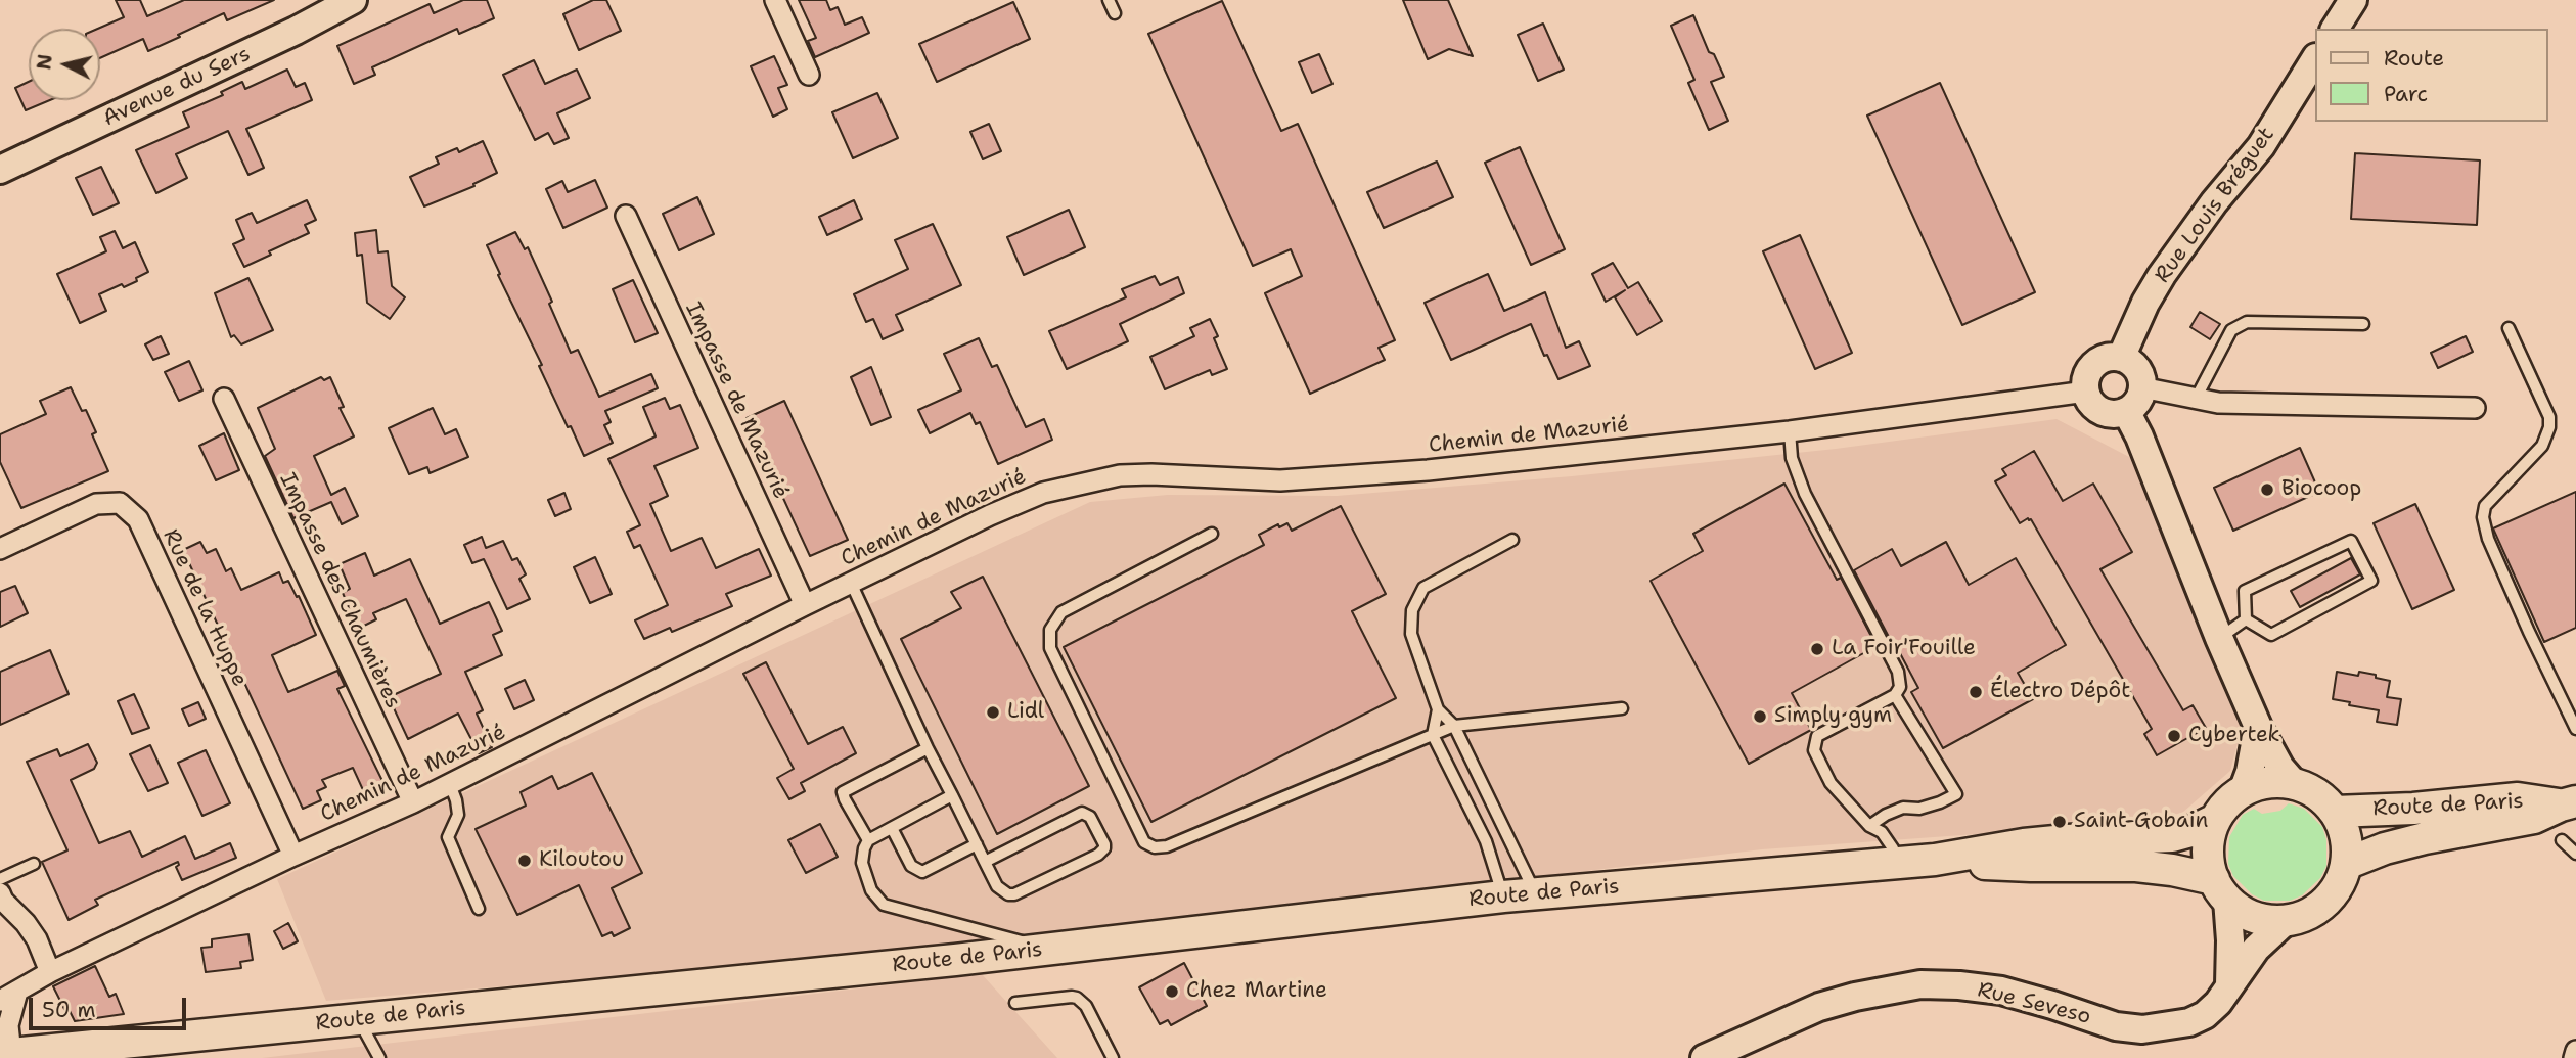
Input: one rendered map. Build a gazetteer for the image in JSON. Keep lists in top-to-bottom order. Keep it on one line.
{"streets":{"main road":["Route de Paris"],"street":["Avenue du Sers","Rue Louis Bréguet","Impasse de Mazurié","Chemin de Mazurié","Impasse des Chaumières","Rue de la Huppe","Rue Seveso"]},"crossings":[["Rue Louis Bréguet","Chemin de Mazurié"],["Impasse de Mazurié","Chemin de Mazurié"],["Chemin de Mazurié","Impasse des Chaumières"],["Chemin de Mazurié","Rue de la Huppe"],["Chemin de Mazurié","Route de Paris"],["Route de Paris","Rue Seveso"]],"places":["Biocoop","La Foir'Fouille","Électro Dépôt","Lidl","Simply gym","Cybertek","Saint-Gobain","Kiloutou","Chez Martine"],"legend":["Route","Parc"],"scale_bar":"50 m","north":"left"}
